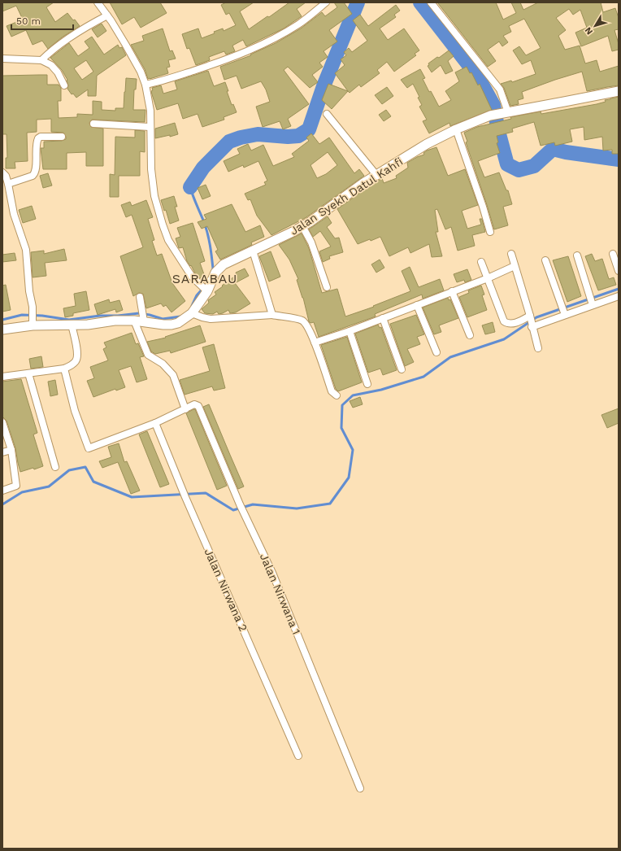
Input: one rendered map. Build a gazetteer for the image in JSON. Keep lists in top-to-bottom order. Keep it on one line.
{"streets":{"street":["Jalan Syekh Datul Kahfi","Jalan Nirwana 2","Jalan Nirwana 1"]},"districts":["SARABAU"],"scale_bar":"50 m","north":"bottom left"}
